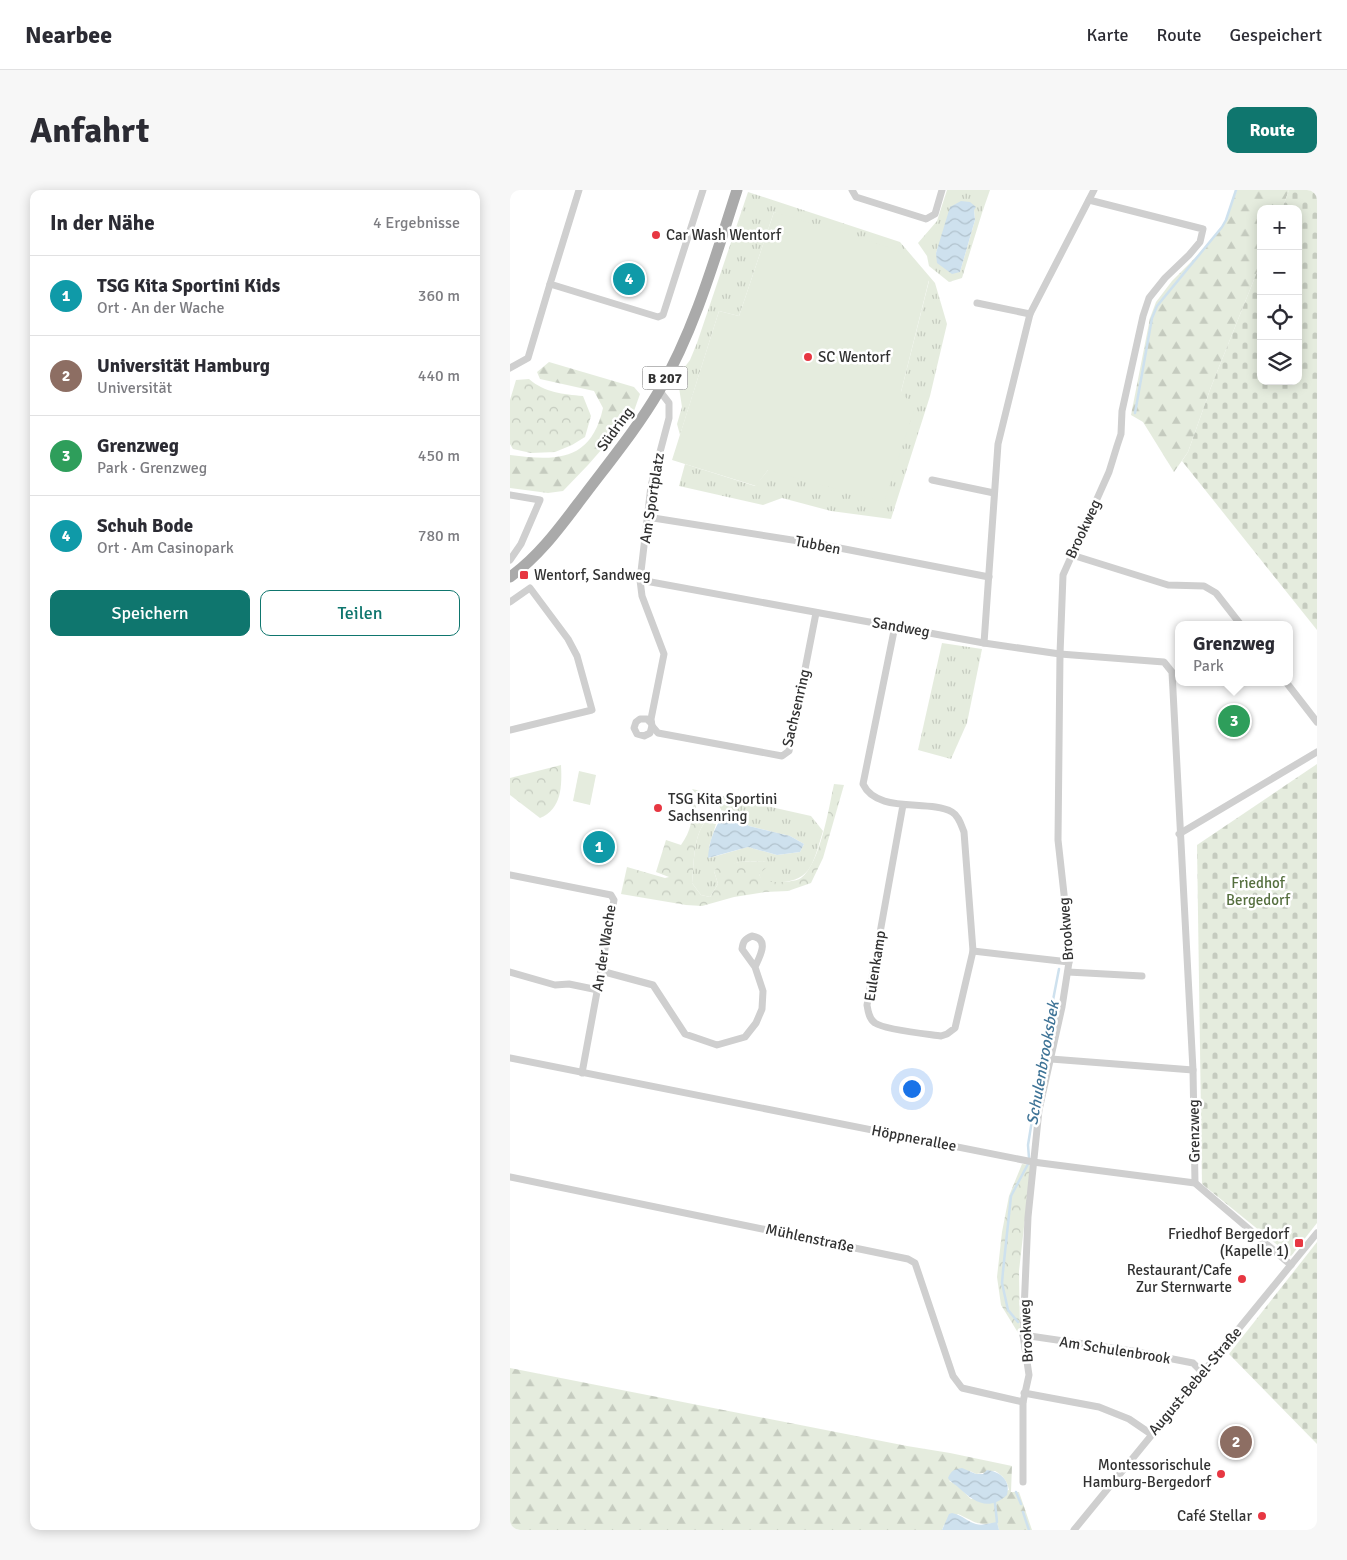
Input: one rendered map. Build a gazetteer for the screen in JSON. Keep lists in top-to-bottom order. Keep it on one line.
{"streets":{"main road":["B 207","Südring"],"street":["Am Sportplatz","Brookweg","Tubben","Sandweg","Sachsenring","An der Wache","Eulenkamp","Grenzweg","Höppnerallee","Mühlenstraße","Am Schulenbrook","August-Bebel-Straße"]},"crossings":[["Südring","Am Sportplatz"],["Am Sportplatz","Tubben"],["Am Sportplatz","Sandweg"],["Am Sportplatz","Sachsenring"],["Brookweg","Sandweg"],["Brookweg","Höppnerallee"],["Brookweg","Mühlenstraße"],["Brookweg","Am Schulenbrook"],["Sandweg","Sachsenring"],["Sandweg","Eulenkamp"],["Sandweg","Grenzweg"],["An der Wache","Höppnerallee"],["Grenzweg","Höppnerallee"],["Am Schulenbrook","August-Bebel-Straße"]],"water":["Schulenbrooksbek"],"parks":["Friedhof Bergedorf"],"places":{"other":["Car Wash Wentorf","SC Wentorf","TSG Kita Sportini Sachsenring","Restaurant/Cafe Zur Sternwarte","Montessorischule Hamburg-Bergedorf","Café Stellar"],"transit":["Wentorf, Sandweg","Friedhof Bergedorf (Kapelle 1)"]},"page":{"header":"Nearbee","nav":["Karte","Route","Gespeichert"],"buttons":["Route",["Speichern","Teilen"]],"title":"Anfahrt","heading":["In der Nähe","4 Ergebnisse"],"map_buttons":["+","−"],"list":[{"mark":"1","name":"TSG Kita Sportini Kids","note":"Ort · An der Wache","value":"360 m"},{"mark":"2","name":"Universität Hamburg","note":"Universität","value":"440 m"},{"mark":"3","name":"Grenzweg","note":"Park · Grenzweg","value":"450 m"},{"mark":"4","name":"Schuh Bode","note":"Ort · Am Casinopark","value":"780 m"}],"pins":["4","3","1","2"],"popup":["Grenzweg","Park"]}}
